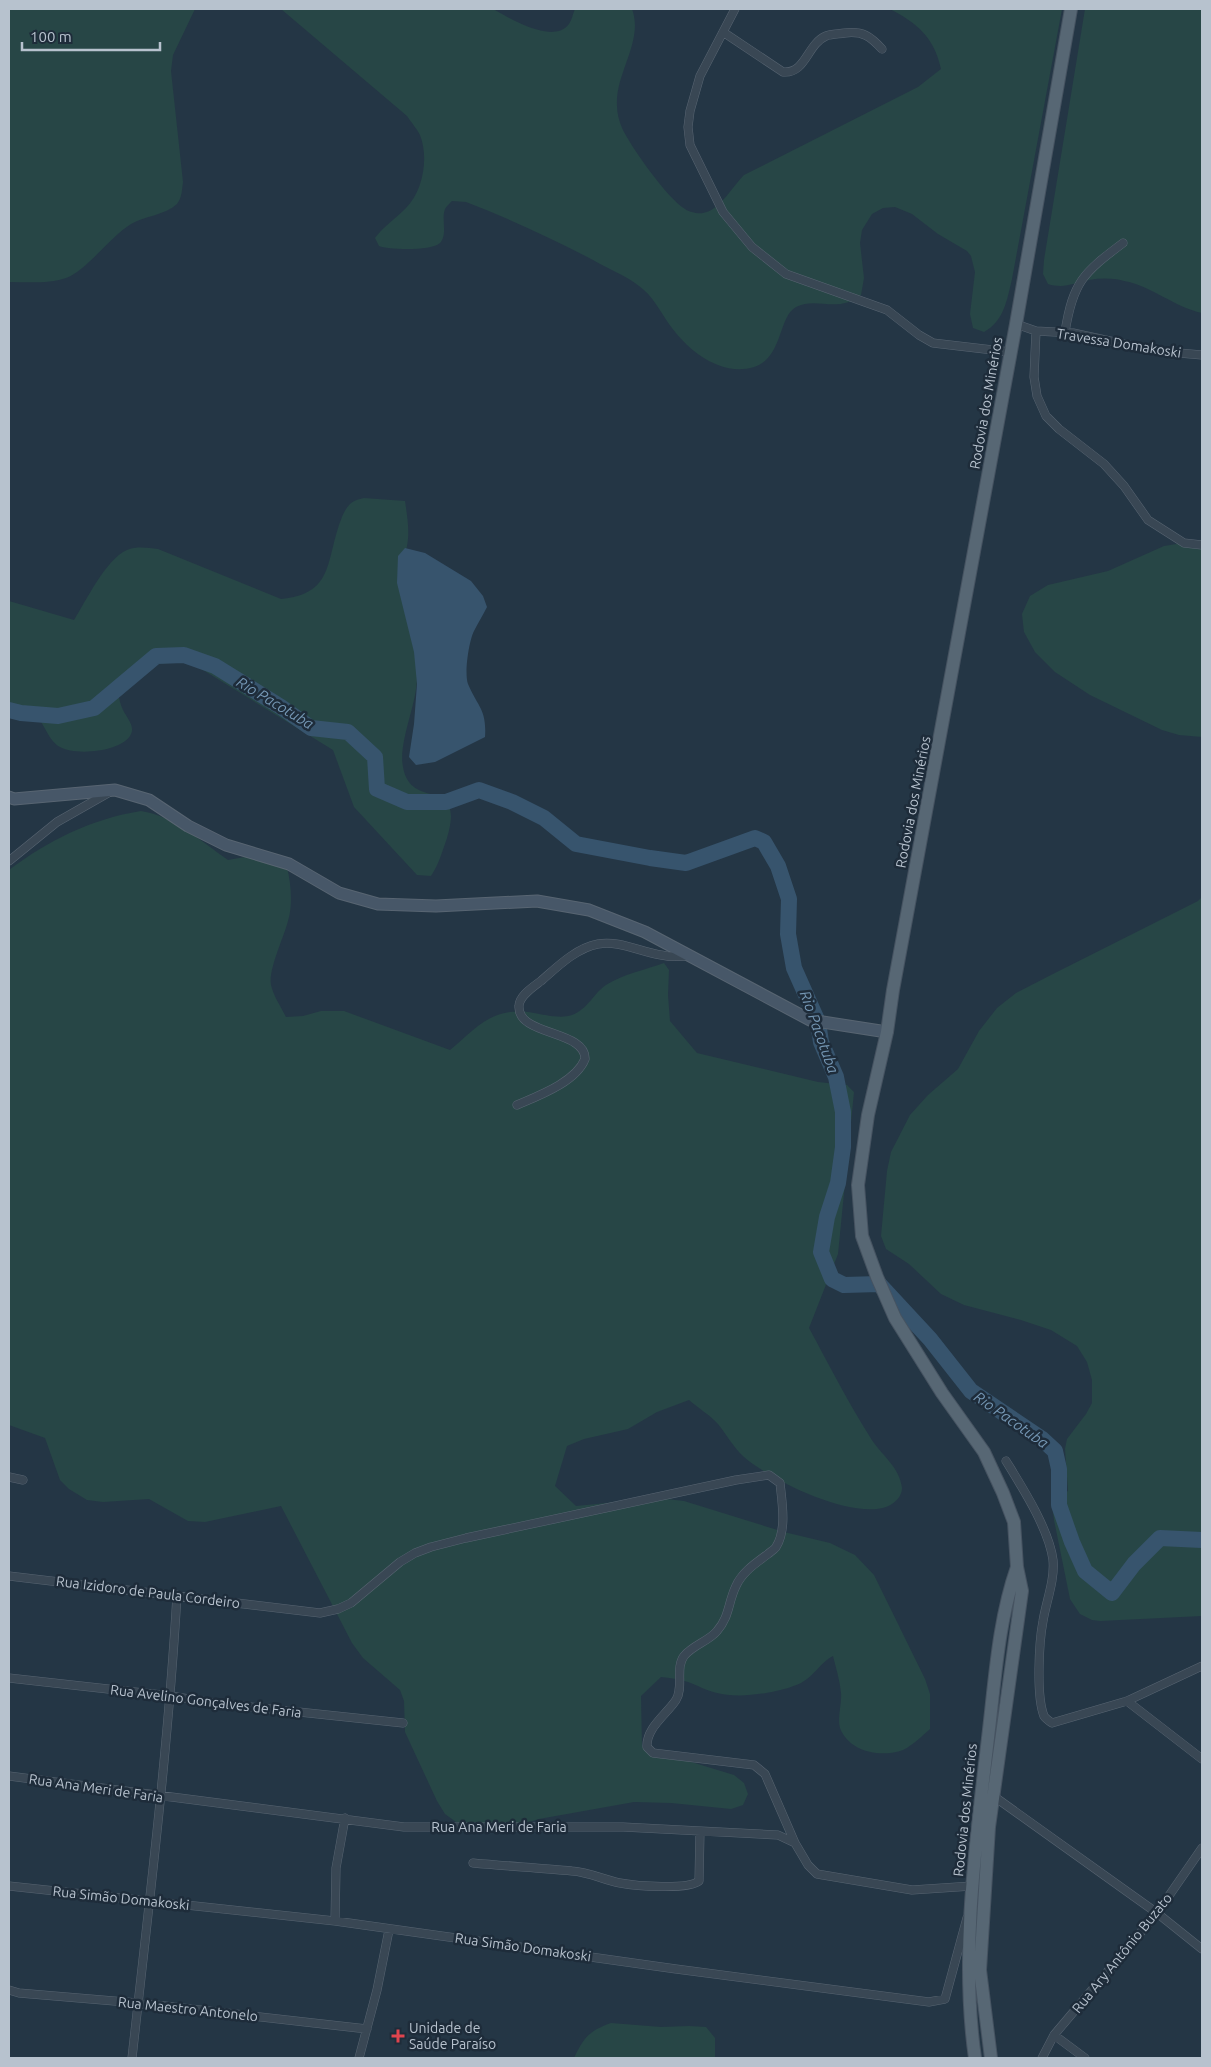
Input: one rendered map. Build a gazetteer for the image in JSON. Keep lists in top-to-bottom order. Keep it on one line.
{"streets":{"main road":["Rodovia dos Minérios"],"street":["Travessa Domakoski","Rua Izidoro de Paula Cordeiro","Rua Avelino Gonçalves de Faria","Rua Ana Meri de Faria","Rua Simão Domakoski","Rua Ary Antônio Buzato","Rua Maestro Antonelo"]},"crossings":[["Travessa Domakoski","Rodovia dos Minérios"],["Rodovia dos Minérios","Rua Simão Domakoski"],["Rua Izidoro de Paula Cordeiro","Rua Ana Meri de Faria"]],"water":["Rio Pacotuba"],"places":{"health":["Unidade de Saúde Paraíso"]},"scale_bar":"100 m"}
